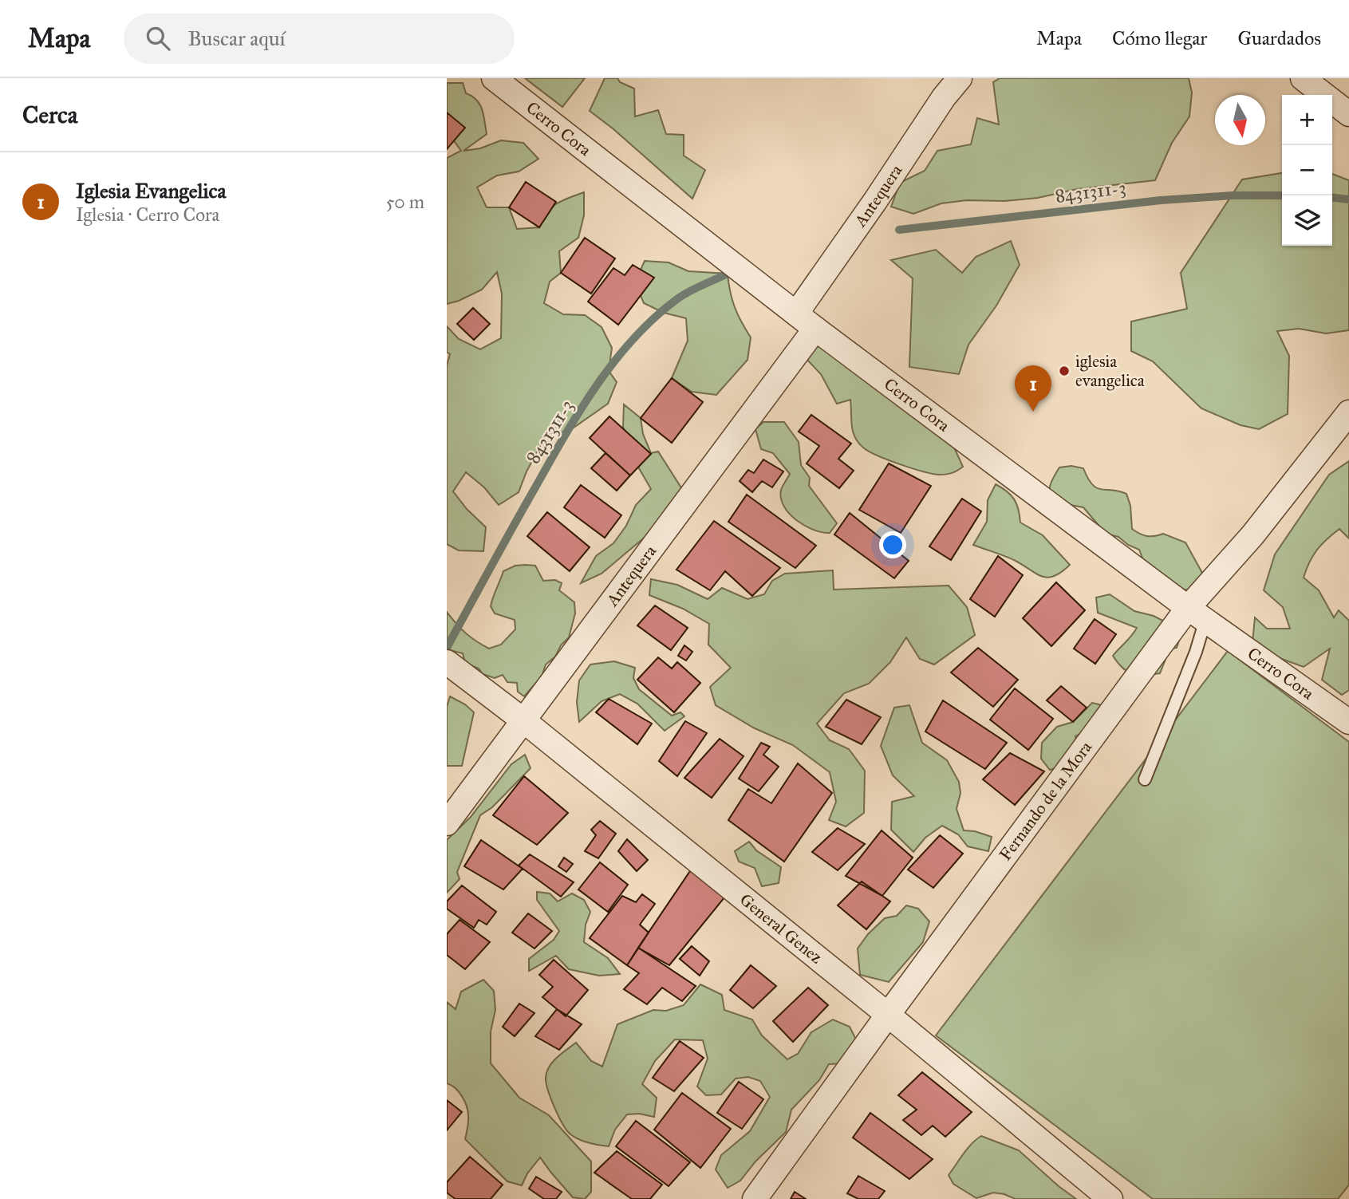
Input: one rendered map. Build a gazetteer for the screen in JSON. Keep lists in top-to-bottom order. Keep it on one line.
{"streets":{"street":["Cerro Cora","Antequera","Fernando de la Mora","General Genez"]},"crossings":[["Cerro Cora","Antequera"],["Cerro Cora","Fernando de la Mora"],["Antequera","General Genez"],["Fernando de la Mora","General Genez"]],"water":["8431311-3"],"places":["iglesia evangelica"],"north":"bottom","page":{"header":"Mapa","search":"Buscar aquí","nav":["Mapa","Cómo llegar","Guardados"],"heading":"Cerca","map_buttons":["+","−"],"list":[{"mark":"1","name":"Iglesia Evangelica","note":"Iglesia · Cerro Cora","value":"50 m"}],"pins":"1"}}
